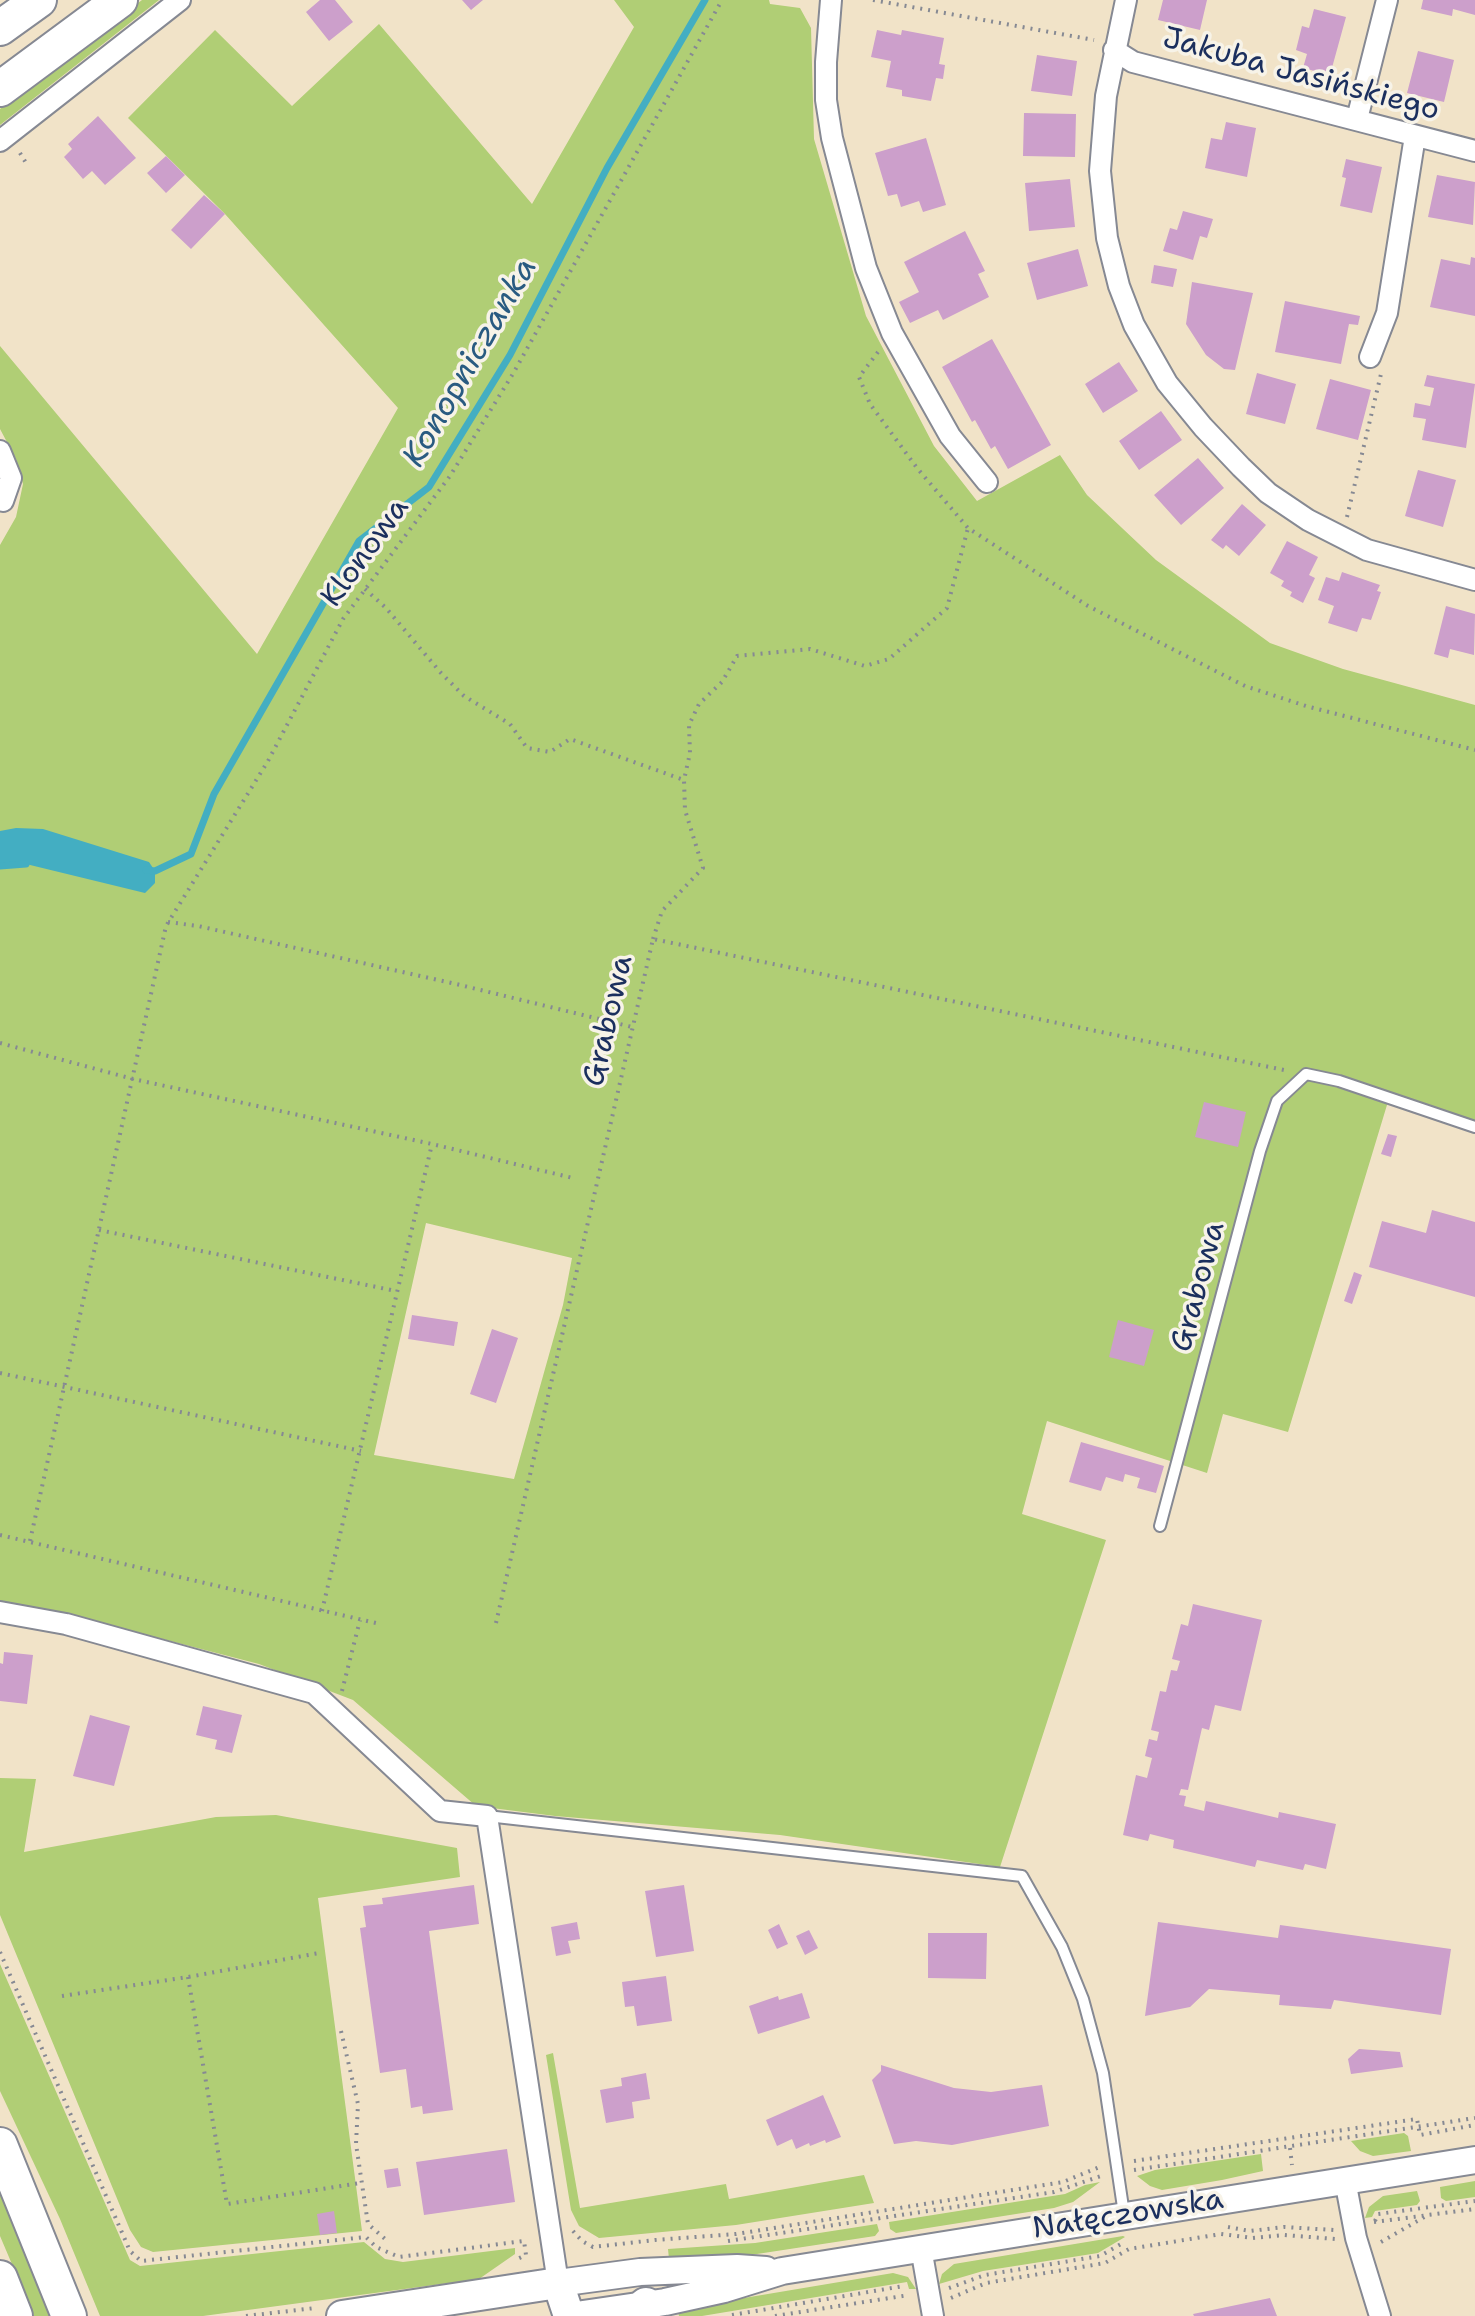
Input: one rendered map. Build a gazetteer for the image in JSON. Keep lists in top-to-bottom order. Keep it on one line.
{"streets":{"main road":["Nałęczowska"],"street":["Jakuba Jasińskiego"],"lane":["Grabowa"],"path":["Klonowa"]},"water":["Konopniczanka"]}
